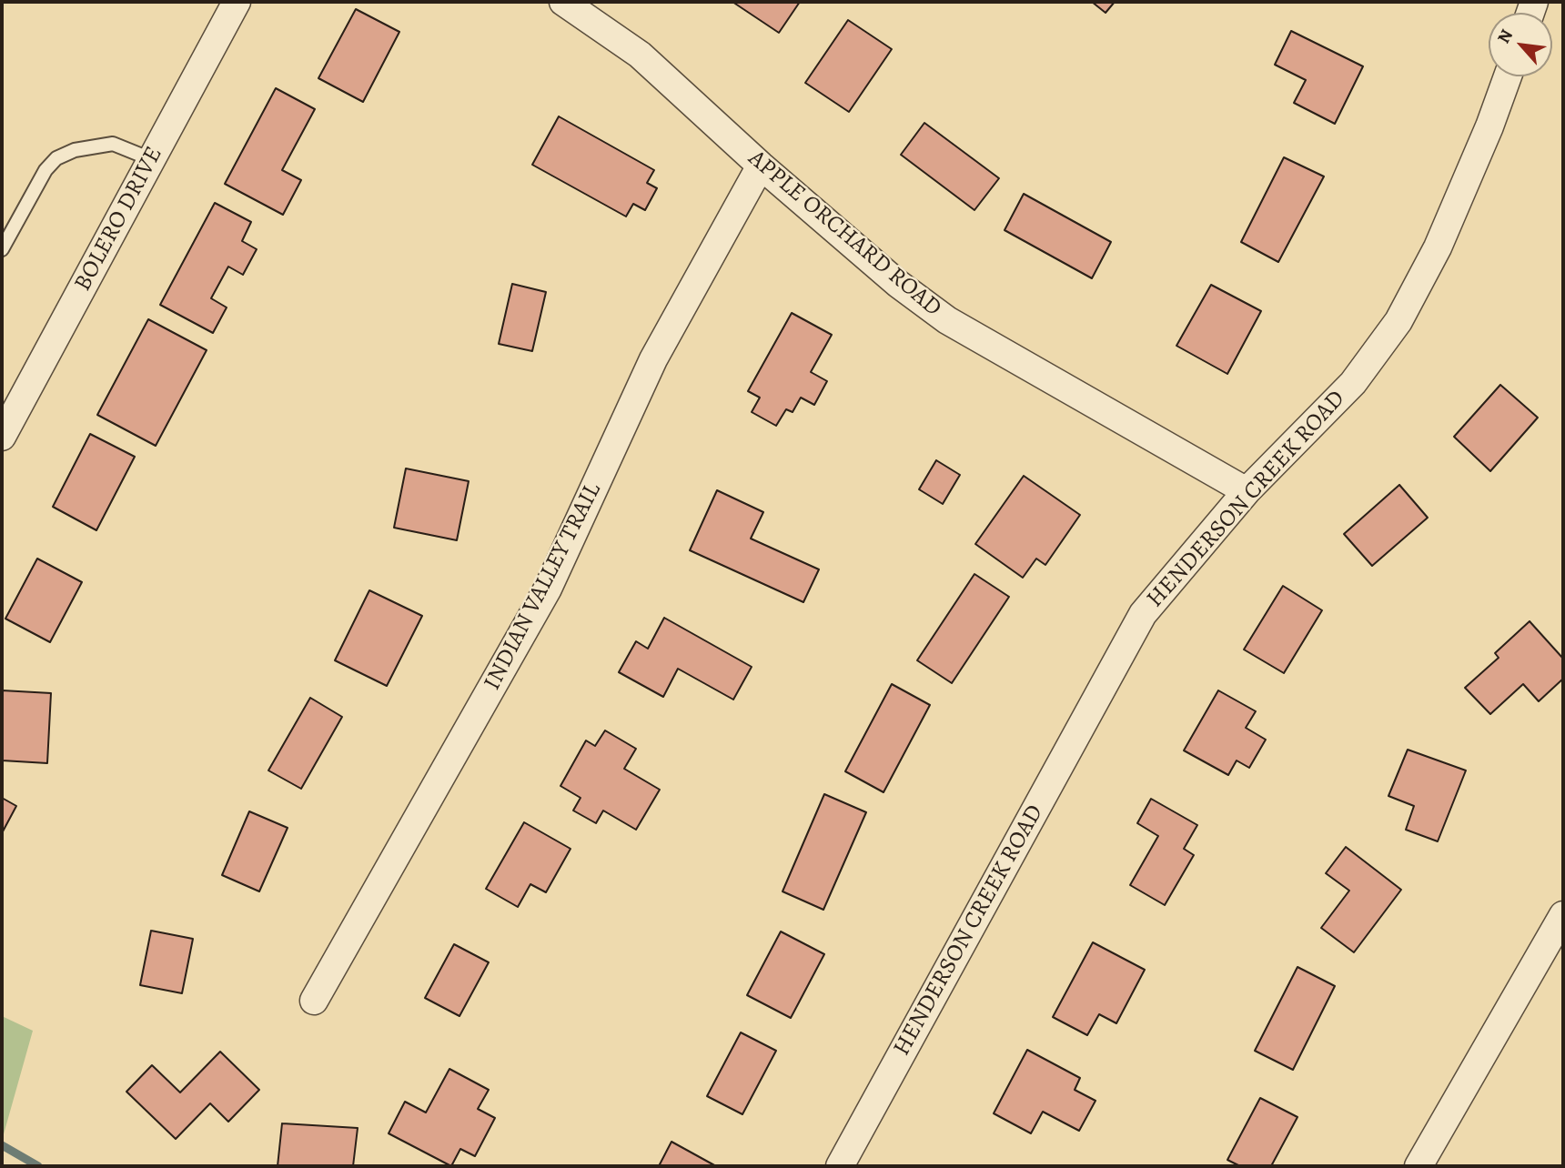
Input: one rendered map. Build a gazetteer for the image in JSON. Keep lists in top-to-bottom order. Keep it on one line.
{"streets":{"street":["BOLERO DRIVE","APPLE ORCHARD ROAD","HENDERSON CREEK ROAD","INDIAN VALLEY TRAIL"]},"crossings":[["APPLE ORCHARD ROAD","HENDERSON CREEK ROAD"],["APPLE ORCHARD ROAD","INDIAN VALLEY TRAIL"]],"north":"top left"}
